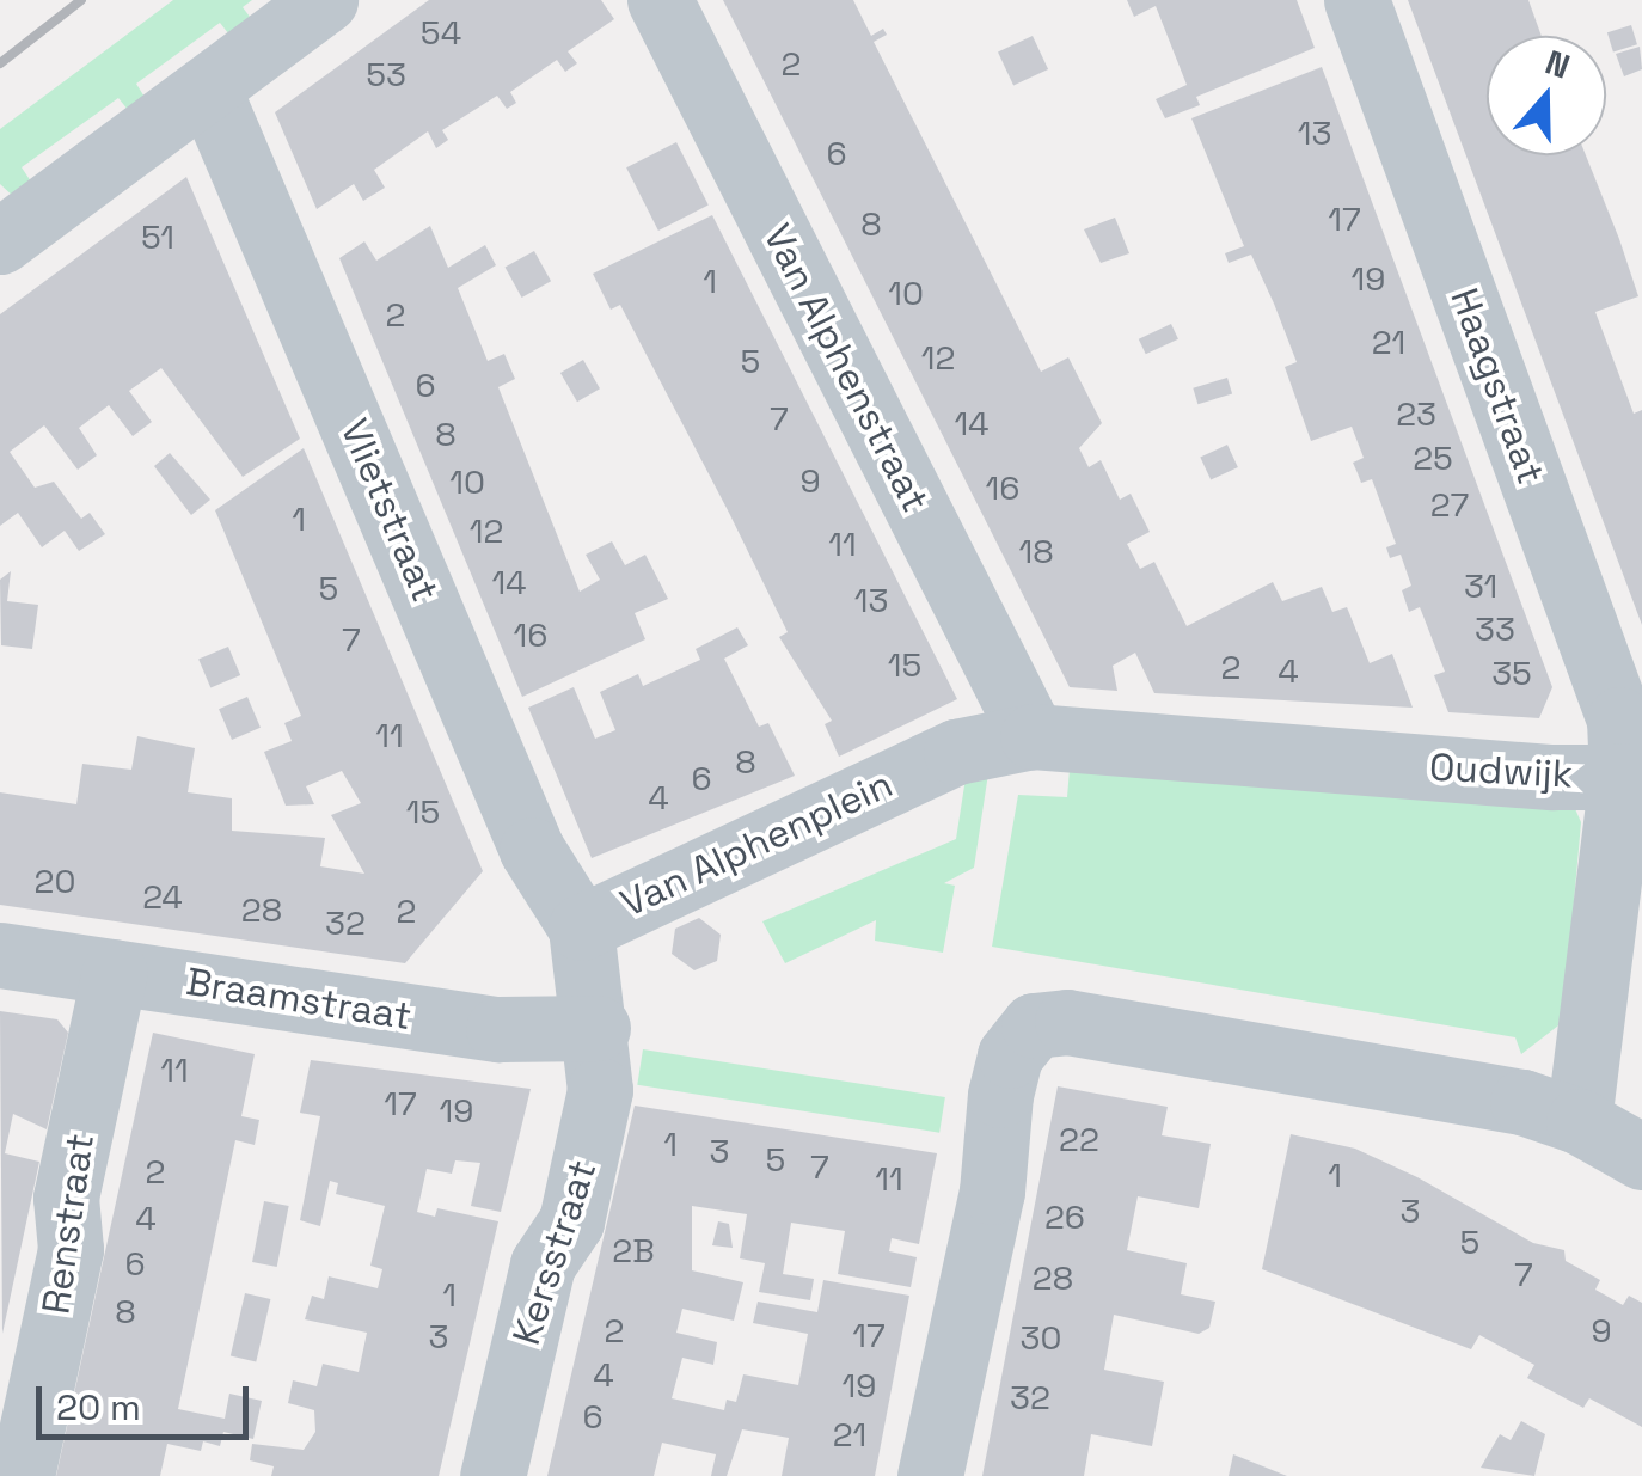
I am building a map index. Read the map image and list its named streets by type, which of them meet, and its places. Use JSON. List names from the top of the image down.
{
  "streets": {
    "street": [
      "Van Alphenstraat",
      "Haagstraat",
      "Vlietstraat",
      "Oudwijk",
      "Van Alphenplein",
      "Braamstraat",
      "Renstraat",
      "Kersstraat"
    ]
  },
  "crossings": [
    ["Van Alphenstraat", "Oudwijk"],
    ["Van Alphenstraat", "Van Alphenplein"],
    ["Haagstraat", "Oudwijk"],
    ["Vlietstraat", "Van Alphenplein"],
    ["Oudwijk", "Van Alphenplein"],
    ["Van Alphenplein", "Braamstraat"],
    ["Van Alphenplein", "Kersstraat"],
    ["Braamstraat", "Renstraat"],
    ["Braamstraat", "Kersstraat"]
  ],
  "house_numbers": [
    "54",
    "2",
    "53",
    "13",
    "6",
    "17",
    "8",
    "51",
    "19",
    "1",
    "10",
    "2",
    "21",
    "12",
    "5",
    "6",
    "23",
    "7",
    "14",
    "8",
    "25",
    "9",
    "10",
    "16",
    "27",
    "1",
    "12",
    "11",
    "18",
    "14",
    "31",
    "5",
    "13",
    "33",
    "16",
    "7",
    "15",
    "2",
    "4",
    "35",
    "11",
    "8",
    "6",
    "4",
    "15",
    "20",
    "24",
    "28",
    "2",
    "32",
    "11",
    "17",
    "19",
    "22",
    "1",
    "3",
    "5",
    "7",
    "2",
    "1",
    "11",
    "3",
    "26",
    "4",
    "5",
    "2B",
    "6",
    "7",
    "28",
    "1",
    "8",
    "2",
    "9",
    "17",
    "3",
    "30",
    "4",
    "19",
    "32",
    "6",
    "21"
  ],
  "scale_bar": "20 m",
  "north": "top"
}
